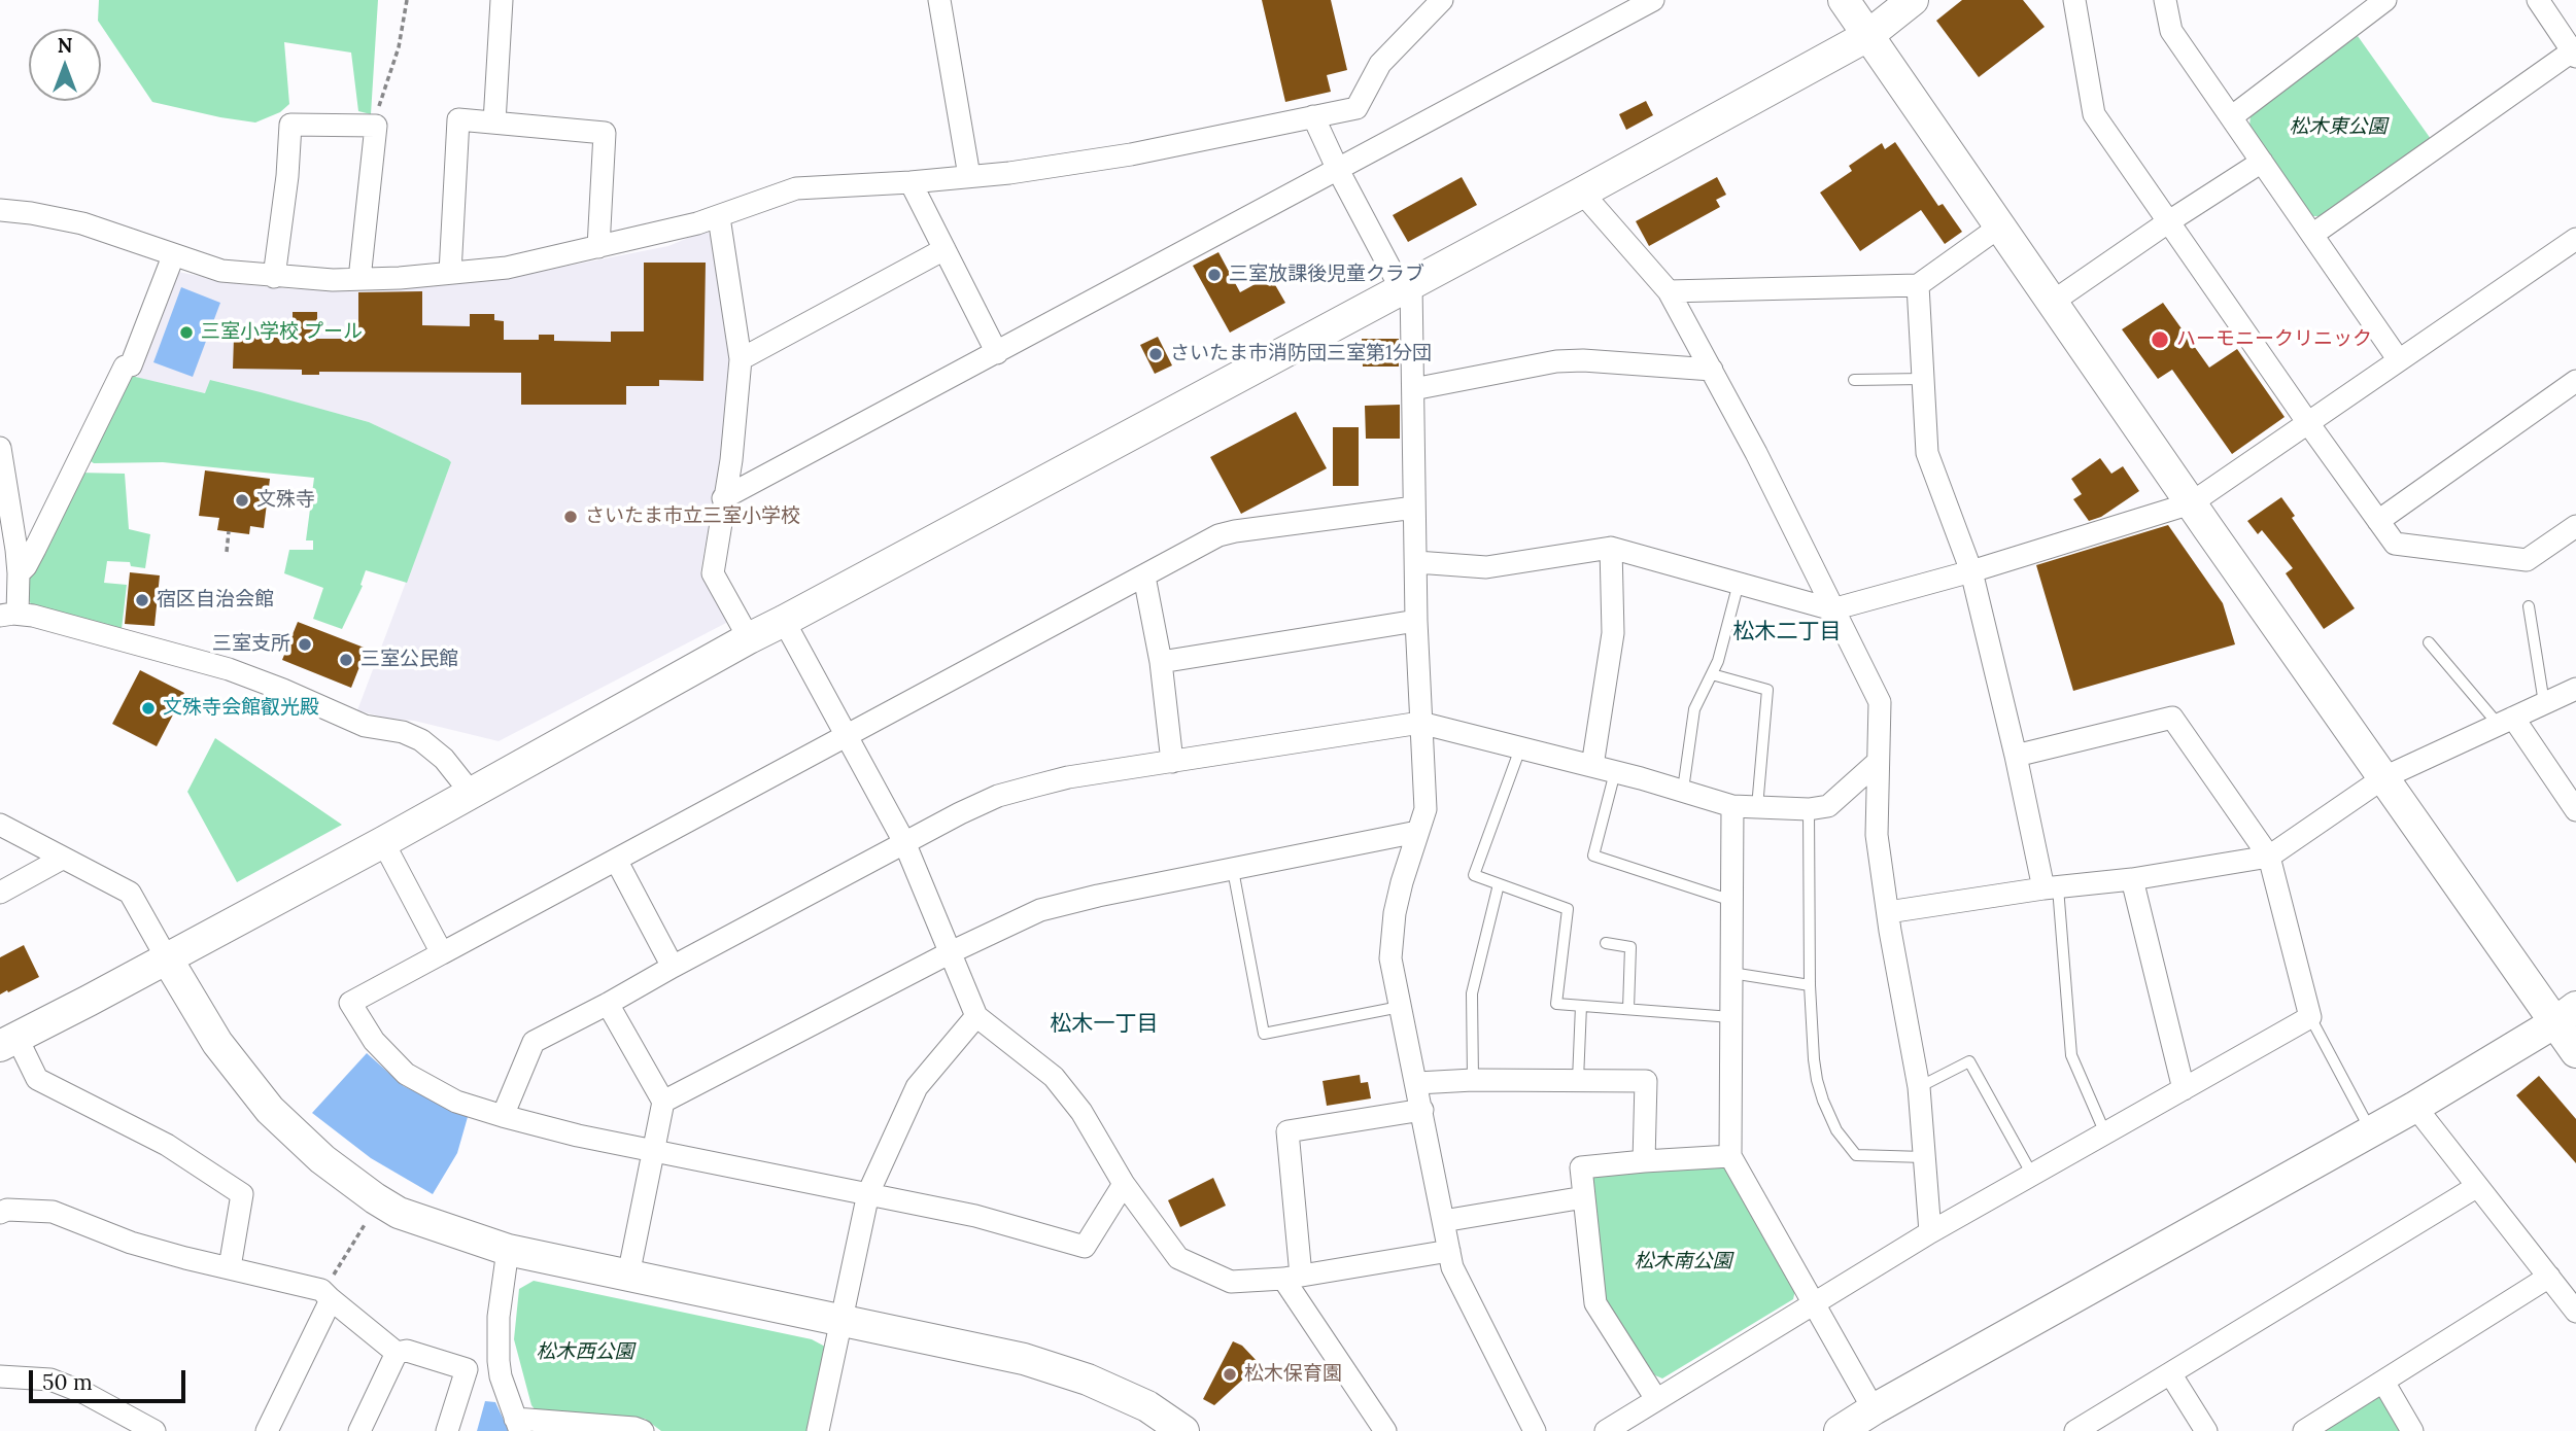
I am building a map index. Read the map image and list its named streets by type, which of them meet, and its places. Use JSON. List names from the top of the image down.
{
  "districts": ["松木二丁目", "松木一丁目"],
  "parks": ["松木東公園", "松木南公園", "松木西公園"],
  "places": [
    "三室放課後児童クラブ",
    "三室小学校 プール",
    "ハーモニークリニック",
    "さいたま市消防団三室第1分団",
    "文殊寺",
    "さいたま市立三室小学校",
    "宿区自治会館",
    "三室支所",
    "三室公民館",
    "文殊寺会館叡光殿",
    "松木保育園"
  ],
  "scale_bar": "50 m",
  "north": "top"
}
